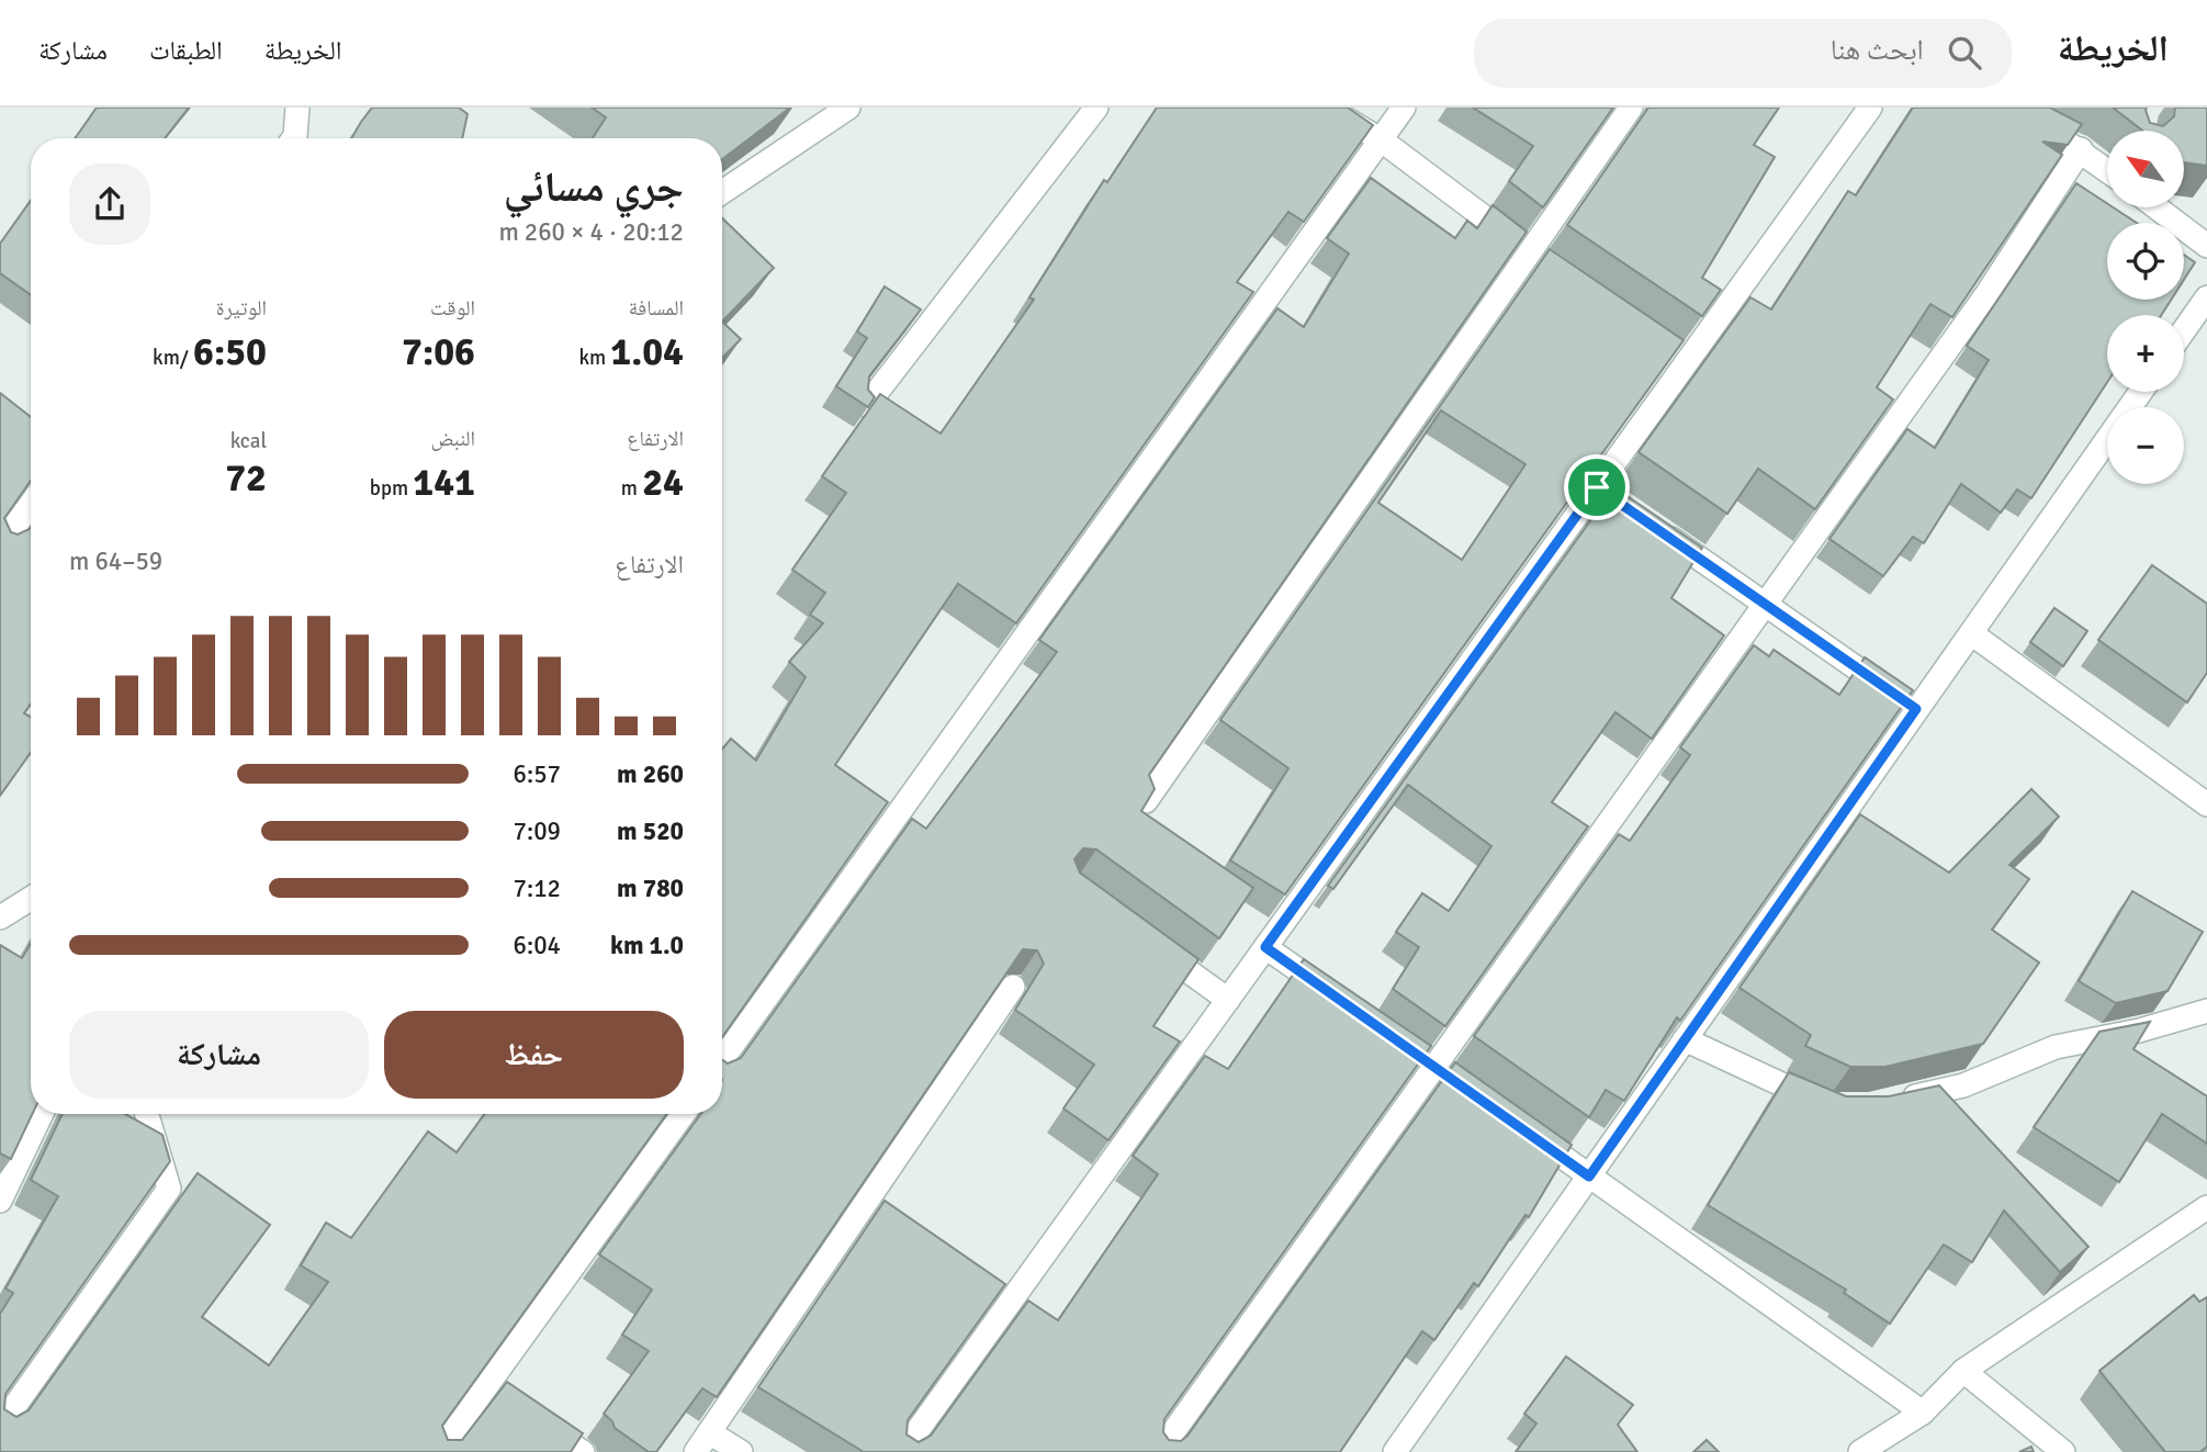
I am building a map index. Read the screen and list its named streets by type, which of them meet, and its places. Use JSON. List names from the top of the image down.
{
  "north": "top left",
  "page": {
    "header": "الخريطة",
    "search": "ابحث هنا",
    "nav": ["الخريطة", "الطبقات", "مشاركة"],
    "map_buttons": ["+", "−"],
    "heading": ["جري مسائي", "20:12 · 4 × 260 m"],
    "stats": [
      ["المسافة", "1.04 km"],
      ["الوقت", "7:06"],
      ["الوتيرة", "6:50 /km"],
      ["الارتفاع", "24 m"],
      ["النبض", "141 bpm"],
      ["kcal", "72"]
    ],
    "chart": ["الارتفاع", "59–64 m"],
    "list": [
      {
        "name": "260 m",
        "note": "6:57"
      },
      {
        "name": "520 m",
        "note": "7:09"
      },
      {
        "name": "780 m",
        "note": "7:12"
      },
      {
        "name": "1.0 km",
        "note": "6:04"
      }
    ],
    "buttons": ["حفظ", "مشاركة"]
  }
}
